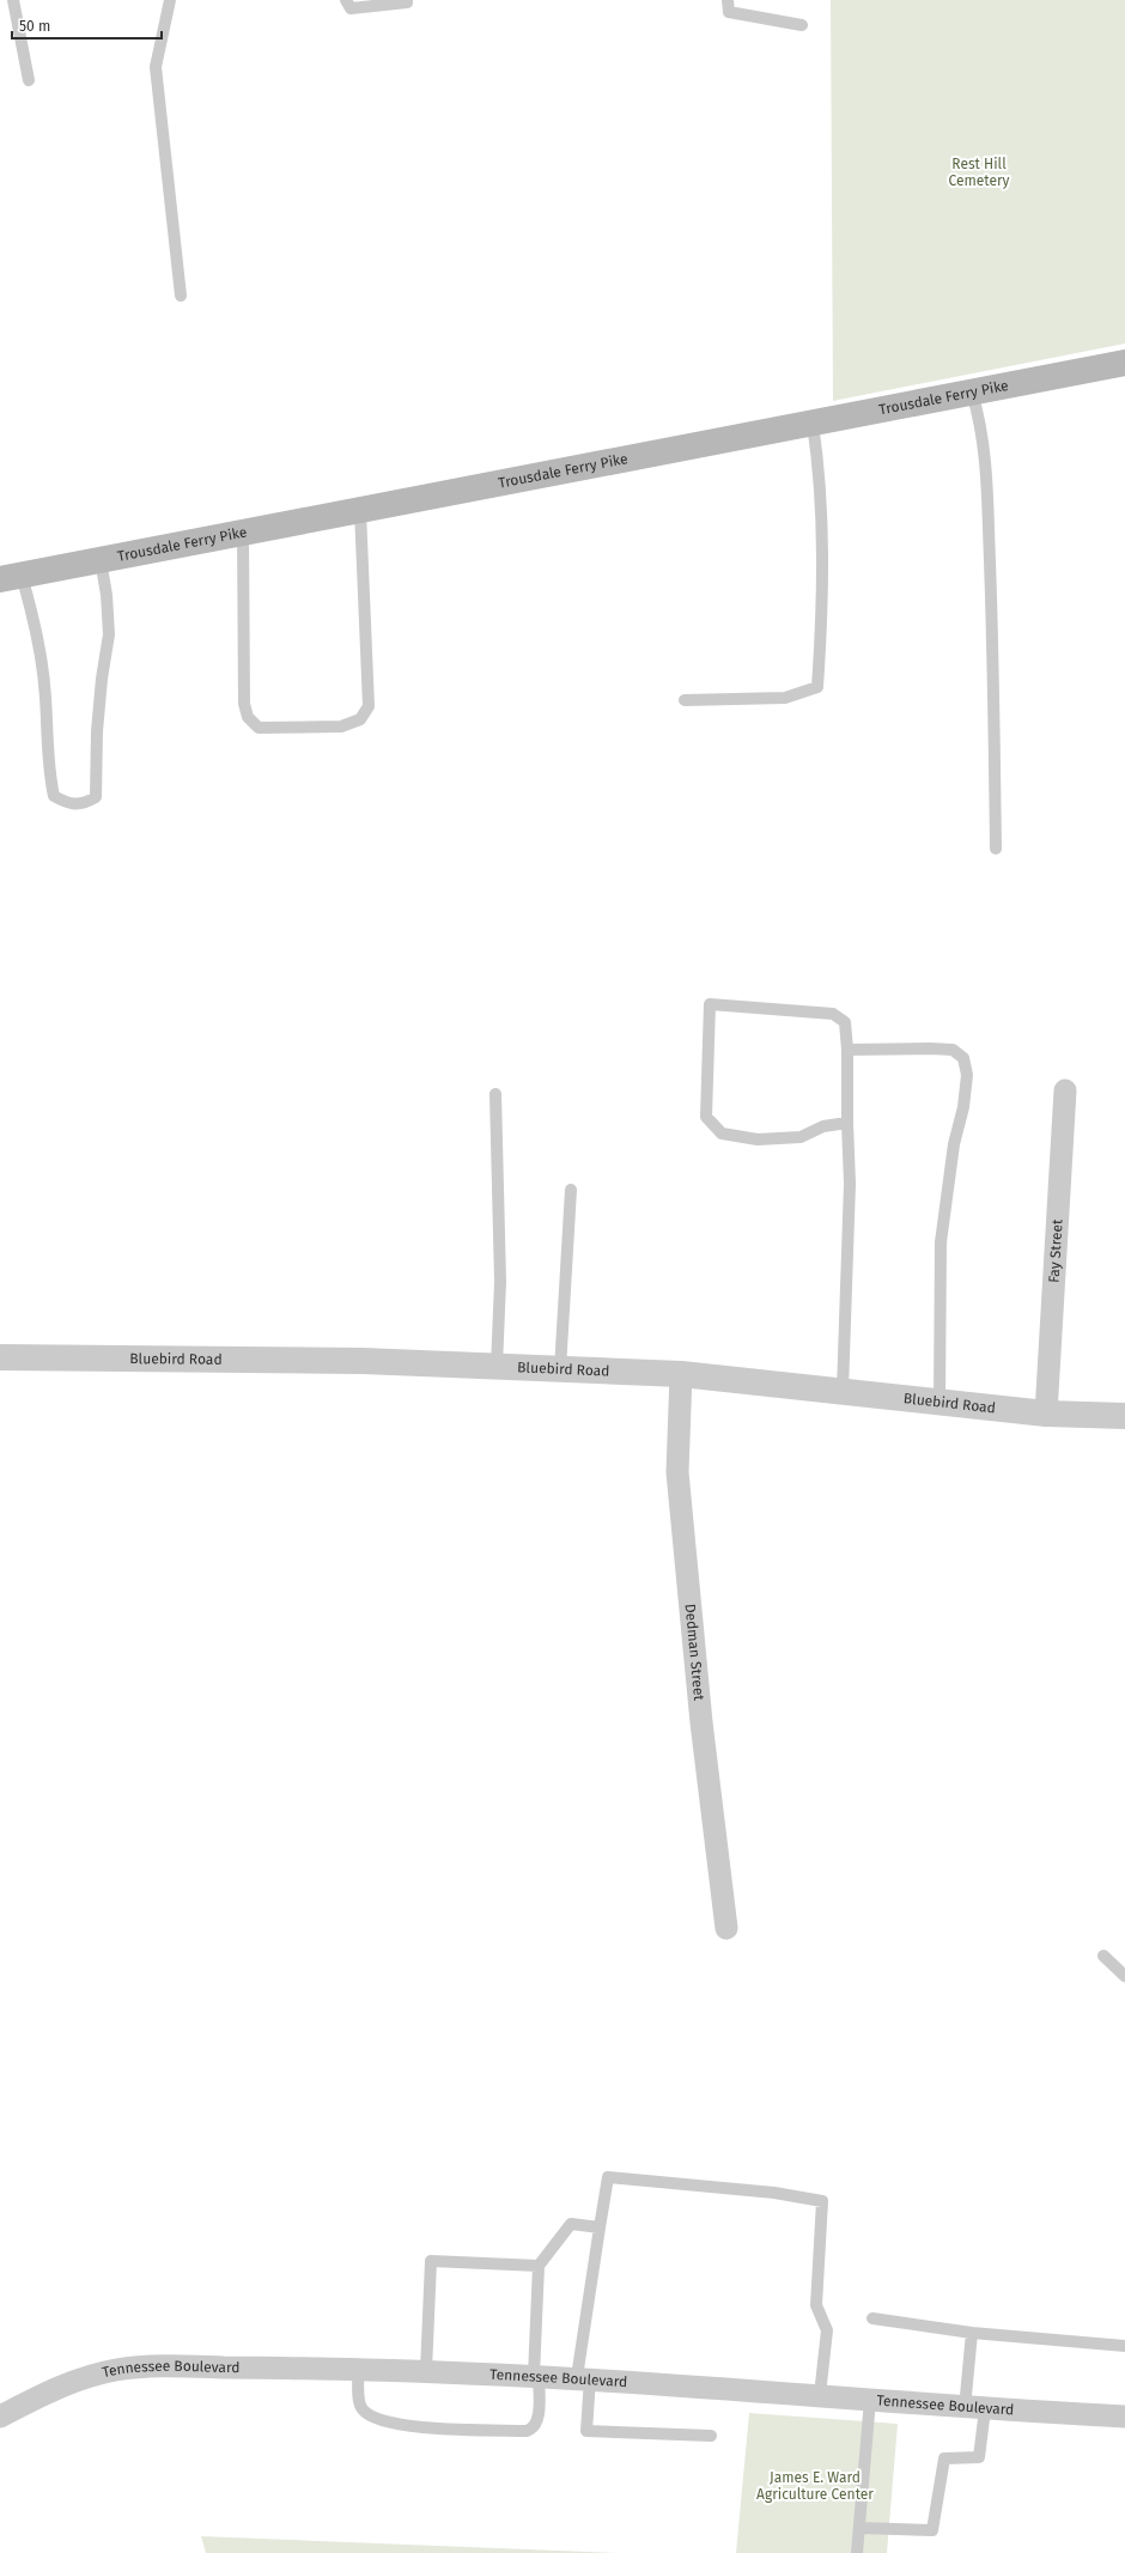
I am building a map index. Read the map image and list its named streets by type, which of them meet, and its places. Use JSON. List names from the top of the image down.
{
  "streets": {
    "main road": ["Trousdale Ferry Pike"],
    "street": [
      "Fay Street",
      "Bluebird Road",
      "Dedman Street",
      "Tennessee Boulevard"
    ]
  },
  "crossings": [
    ["Fay Street", "Bluebird Road"],
    ["Bluebird Road", "Dedman Street"]
  ],
  "parks": ["Rest Hill Cemetery", "James E. Ward Agriculture Center"],
  "scale_bar": "50 m"
}
